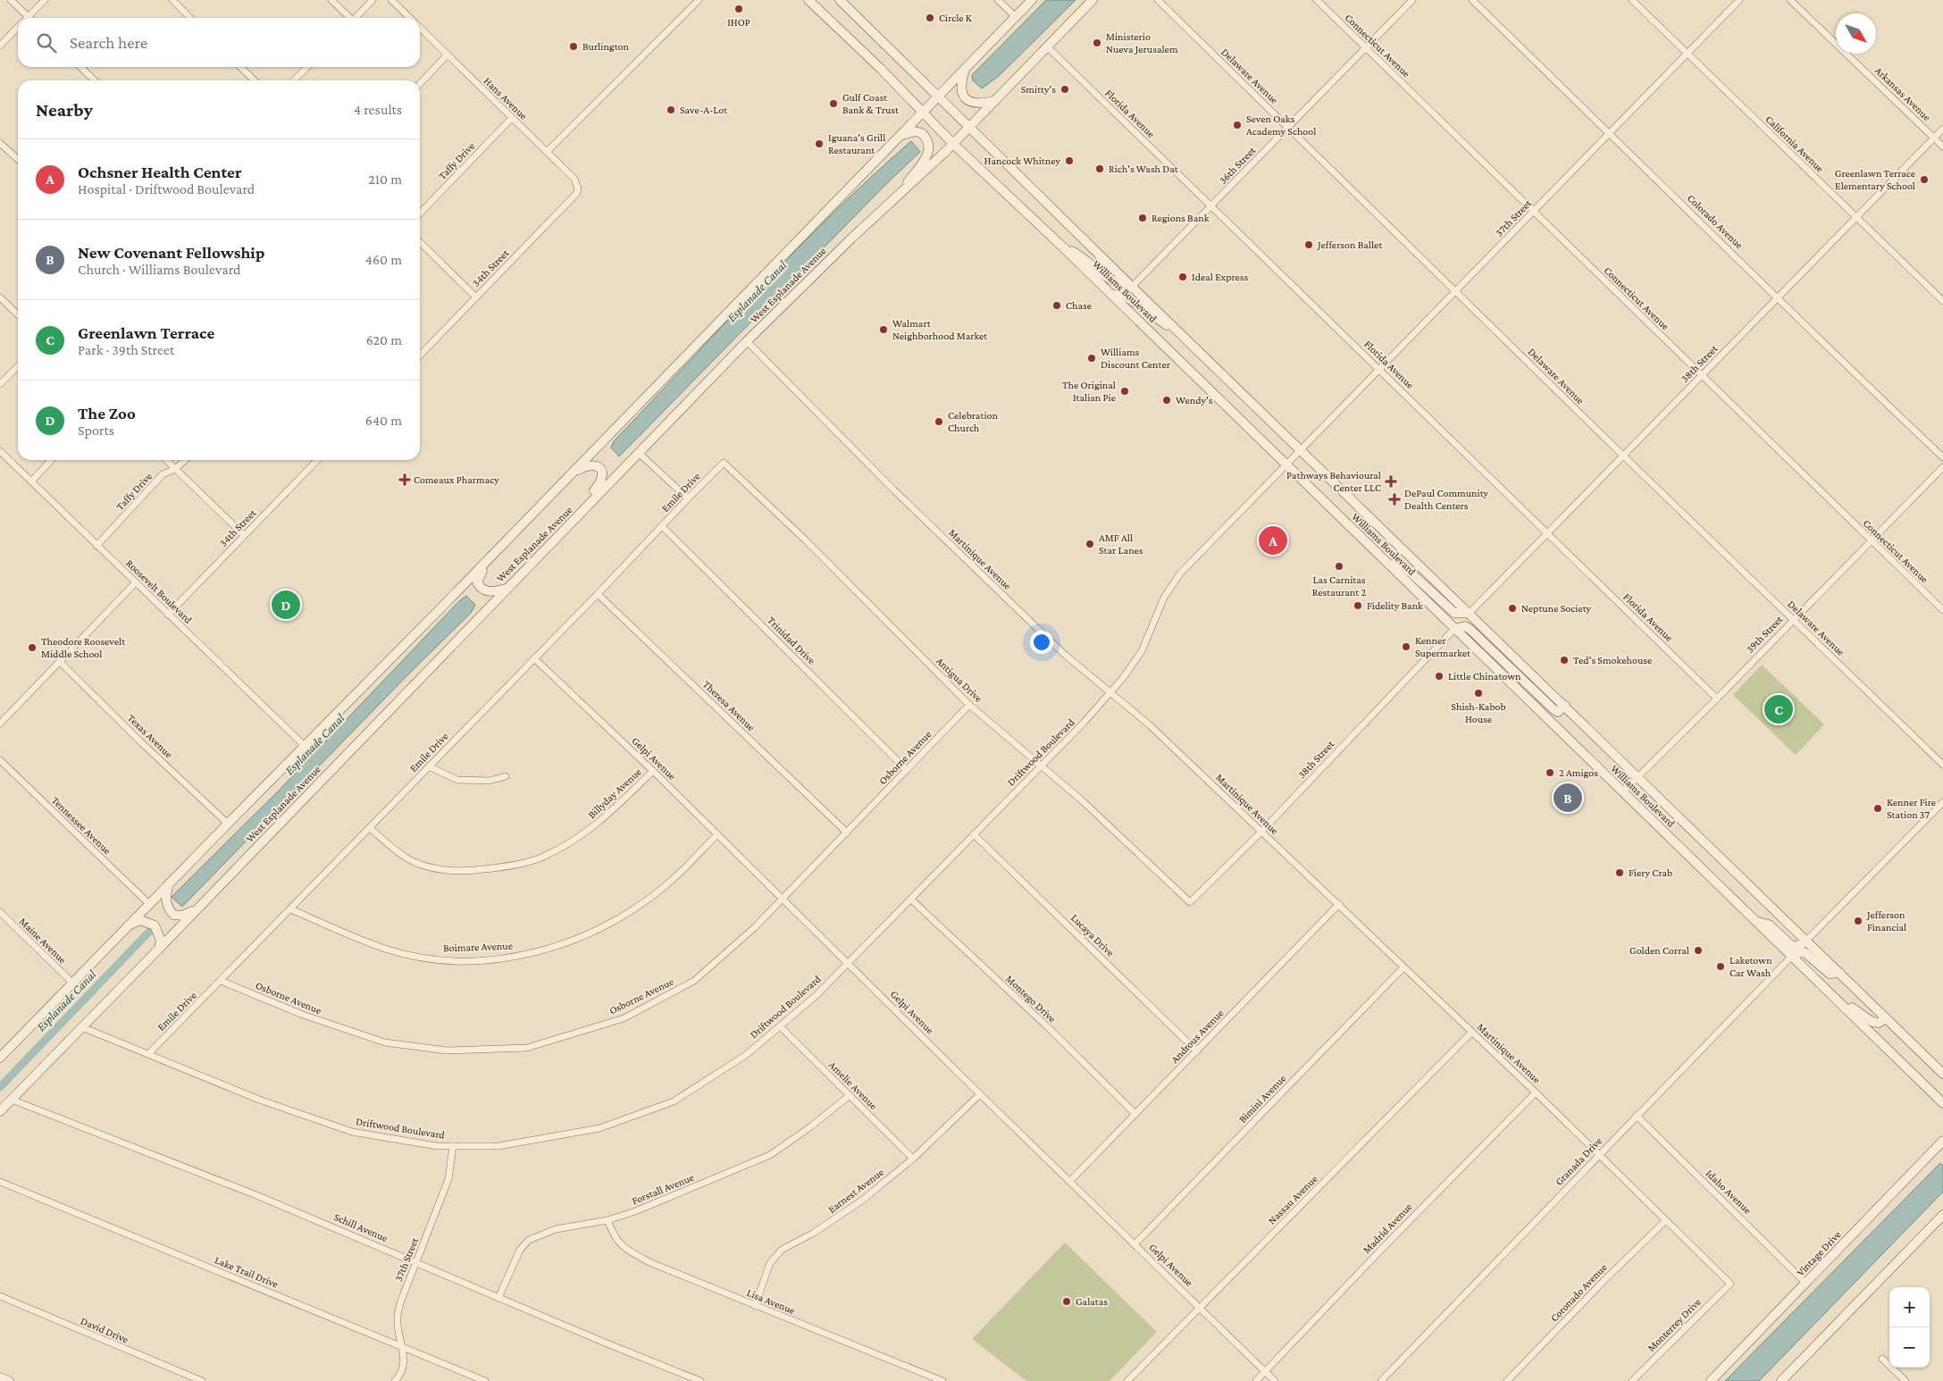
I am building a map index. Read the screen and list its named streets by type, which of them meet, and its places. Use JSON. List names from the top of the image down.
{
  "streets": {
    "main road": ["West Esplanade Avenue", "Williams Boulevard", "Vintage Drive"],
    "street": [
      "Connecticut Avenue",
      "Delaware Avenue",
      "Arkansas Avenue",
      "Hans Avenue",
      "Florida Avenue",
      "California Avenue",
      "Taffy Drive",
      "36th Street",
      "37th Street",
      "Colorado Avenue",
      "34th Street",
      "38th Street",
      "Emile Drive",
      "Martinique Avenue",
      "Roosevelt Boulevard",
      "39th Street",
      "Trinidad Drive",
      "Antigua Drive",
      "Theresa Avenue",
      "Texas Avenue",
      "Driftwood Boulevard",
      "Osborne Avenue",
      "Gelpi Avenue",
      "Billyday Avenue",
      "Tennessee Avenue",
      "Lucaya Drive",
      "Maine Avenue",
      "Boimare Avenue",
      "Montego Drive",
      "Androus Avenue",
      "Amelie Avenue",
      "Bimini Avenue",
      "Granada Drive",
      "Forstall Avenue",
      "Earnest Avenue",
      "Idaho Avenue",
      "Nassau Avenue",
      "Schill Avenue",
      "Madrid Avenue",
      "Lake Trail Drive",
      "Coronado Avenue",
      "Lisa Avenue",
      "Monterrey Drive",
      "David Drive"
    ]
  },
  "crossings": [
    ["Connecticut Avenue", "36th Street"],
    ["Connecticut Avenue", "37th Street"],
    ["Connecticut Avenue", "38th Street"],
    ["Connecticut Avenue", "39th Street"],
    ["Delaware Avenue", "36th Street"],
    ["Delaware Avenue", "37th Street"],
    ["Delaware Avenue", "38th Street"],
    ["Delaware Avenue", "39th Street"],
    ["Arkansas Avenue", "38th Street"],
    ["Hans Avenue", "Taffy Drive"],
    ["Hans Avenue", "34th Street"],
    ["Florida Avenue", "36th Street"],
    ["Florida Avenue", "37th Street"],
    ["Florida Avenue", "West Esplanade Avenue"],
    ["Florida Avenue", "38th Street"],
    ["Florida Avenue", "39th Street"],
    ["California Avenue", "37th Street"],
    ["California Avenue", "38th Street"],
    ["Taffy Drive", "Roosevelt Boulevard"],
    ["36th Street", "Williams Boulevard"],
    ["37th Street", "Colorado Avenue"],
    ["37th Street", "Williams Boulevard"],
    ["37th Street", "Driftwood Boulevard"],
    ["37th Street", "Schill Avenue"],
    ["37th Street", "Lake Trail Drive"],
    ["Colorado Avenue", "38th Street"],
    ["34th Street", "Roosevelt Boulevard"],
    ["West Esplanade Avenue", "Williams Boulevard"],
    ["West Esplanade Avenue", "Martinique Avenue"],
    ["West Esplanade Avenue", "Roosevelt Boulevard"],
    ["West Esplanade Avenue", "Texas Avenue"],
    ["West Esplanade Avenue", "Driftwood Boulevard"],
    ["West Esplanade Avenue", "Tennessee Avenue"],
    ["West Esplanade Avenue", "Maine Avenue"],
    ["West Esplanade Avenue", "Schill Avenue"],
    ["Williams Boulevard", "38th Street"],
    ["Williams Boulevard", "39th Street"],
    ["Williams Boulevard", "Driftwood Boulevard"],
    ["Williams Boulevard", "Granada Drive"],
    ["38th Street", "Martinique Avenue"],
    ["38th Street", "Antigua Drive"],
    ["Emile Drive", "Trinidad Drive"],
    ["Emile Drive", "Antigua Drive"],
    ["Emile Drive", "Theresa Avenue"],
    ["Emile Drive", "Driftwood Boulevard"],
    ["Emile Drive", "Osborne Avenue"],
    ["Emile Drive", "Gelpi Avenue"],
    ["Emile Drive", "Billyday Avenue"],
    ["Emile Drive", "Boimare Avenue"],
    ["Martinique Avenue", "Driftwood Boulevard"],
    ["Martinique Avenue", "Androus Avenue"],
    ["Martinique Avenue", "Bimini Avenue"],
    ["Martinique Avenue", "Granada Drive"],
    ["Martinique Avenue", "Nassau Avenue"],
    ["Martinique Avenue", "Madrid Avenue"],
    ["Martinique Avenue", "Coronado Avenue"],
    ["Martinique Avenue", "Monterrey Drive"],
    ["Trinidad Drive", "Osborne Avenue"],
    ["Antigua Drive", "Driftwood Boulevard"],
    ["Antigua Drive", "Osborne Avenue"],
    ["Theresa Avenue", "Osborne Avenue"],
    ["Driftwood Boulevard", "Gelpi Avenue"],
    ["Driftwood Boulevard", "Lucaya Drive"],
    ["Driftwood Boulevard", "Montego Drive"],
    ["Driftwood Boulevard", "Amelie Avenue"],
    ["Osborne Avenue", "Gelpi Avenue"],
    ["Gelpi Avenue", "Billyday Avenue"],
    ["Gelpi Avenue", "Boimare Avenue"],
    ["Gelpi Avenue", "Androus Avenue"],
    ["Gelpi Avenue", "Bimini Avenue"],
    ["Gelpi Avenue", "Earnest Avenue"],
    ["Gelpi Avenue", "Nassau Avenue"],
    ["Gelpi Avenue", "Madrid Avenue"],
    ["Lucaya Drive", "Androus Avenue"],
    ["Montego Drive", "Androus Avenue"],
    ["Amelie Avenue", "Forstall Avenue"],
    ["Amelie Avenue", "Earnest Avenue"],
    ["Granada Drive", "Idaho Avenue"],
    ["Forstall Avenue", "Schill Avenue"],
    ["Forstall Avenue", "Lisa Avenue"],
    ["Earnest Avenue", "Lisa Avenue"],
    ["Idaho Avenue", "Vintage Drive"]
  ],
  "water": ["Esplanade Canal"],
  "places": {
    "other": [
      "IHOP",
      "Circle K",
      "Ministerio Nueva Jerusalem",
      "Burlington",
      "Smitty's",
      "Gulf Coast Bank & Trust",
      "Save-A-Lot",
      "Seven Oaks Academy School",
      "Iguana's Grill Restaurant",
      "Hancock Whitney",
      "Rich's Wash Dat",
      "Greenlawn Terrace Elementary School",
      "Regions Bank",
      "Jefferson Ballet",
      "Ideal Express",
      "Chase",
      "Walmart Neighborhood Market",
      "Williams Discount Center",
      "The Original Italian Pie",
      "Wendy's",
      "Celebration Church",
      "AMF All Star Lanes",
      "Las Carnitas Restaurant 2",
      "Fidelity Bank",
      "Neptune Society",
      "Kenner Supermarket",
      "Theodore Roosevelt Middle School",
      "Ted's Smokehouse",
      "Little Chinatown",
      "Shish-Kabob House",
      "2 Amigos",
      "Kenner Fire Station 37",
      "Fiery Crab",
      "Jefferson Financial",
      "Golden Corral",
      "Laketown Car Wash",
      "Galatas"
    ],
    "health": ["Comeaux Pharmacy", "Pathways Behavioural Center LLC", "DePaul Community Dealth Centers"]
  },
  "north": "bottom right",
  "page": {
    "search": "Search here",
    "heading": ["Nearby", "4 results"],
    "list": [
      {
        "mark": "A",
        "name": "Ochsner Health Center",
        "note": "Hospital · Driftwood Boulevard",
        "value": "210 m"
      },
      {
        "mark": "B",
        "name": "New Covenant Fellowship",
        "note": "Church · Williams Boulevard",
        "value": "460 m"
      },
      {
        "mark": "C",
        "name": "Greenlawn Terrace",
        "note": "Park · 39th Street",
        "value": "620 m"
      },
      {
        "mark": "D",
        "name": "The Zoo",
        "note": "Sports",
        "value": "640 m"
      }
    ],
    "pins": [
      "A",
      "D",
      "C",
      "B"
    ],
    "map_buttons": ["+", "−"]
  }
}
